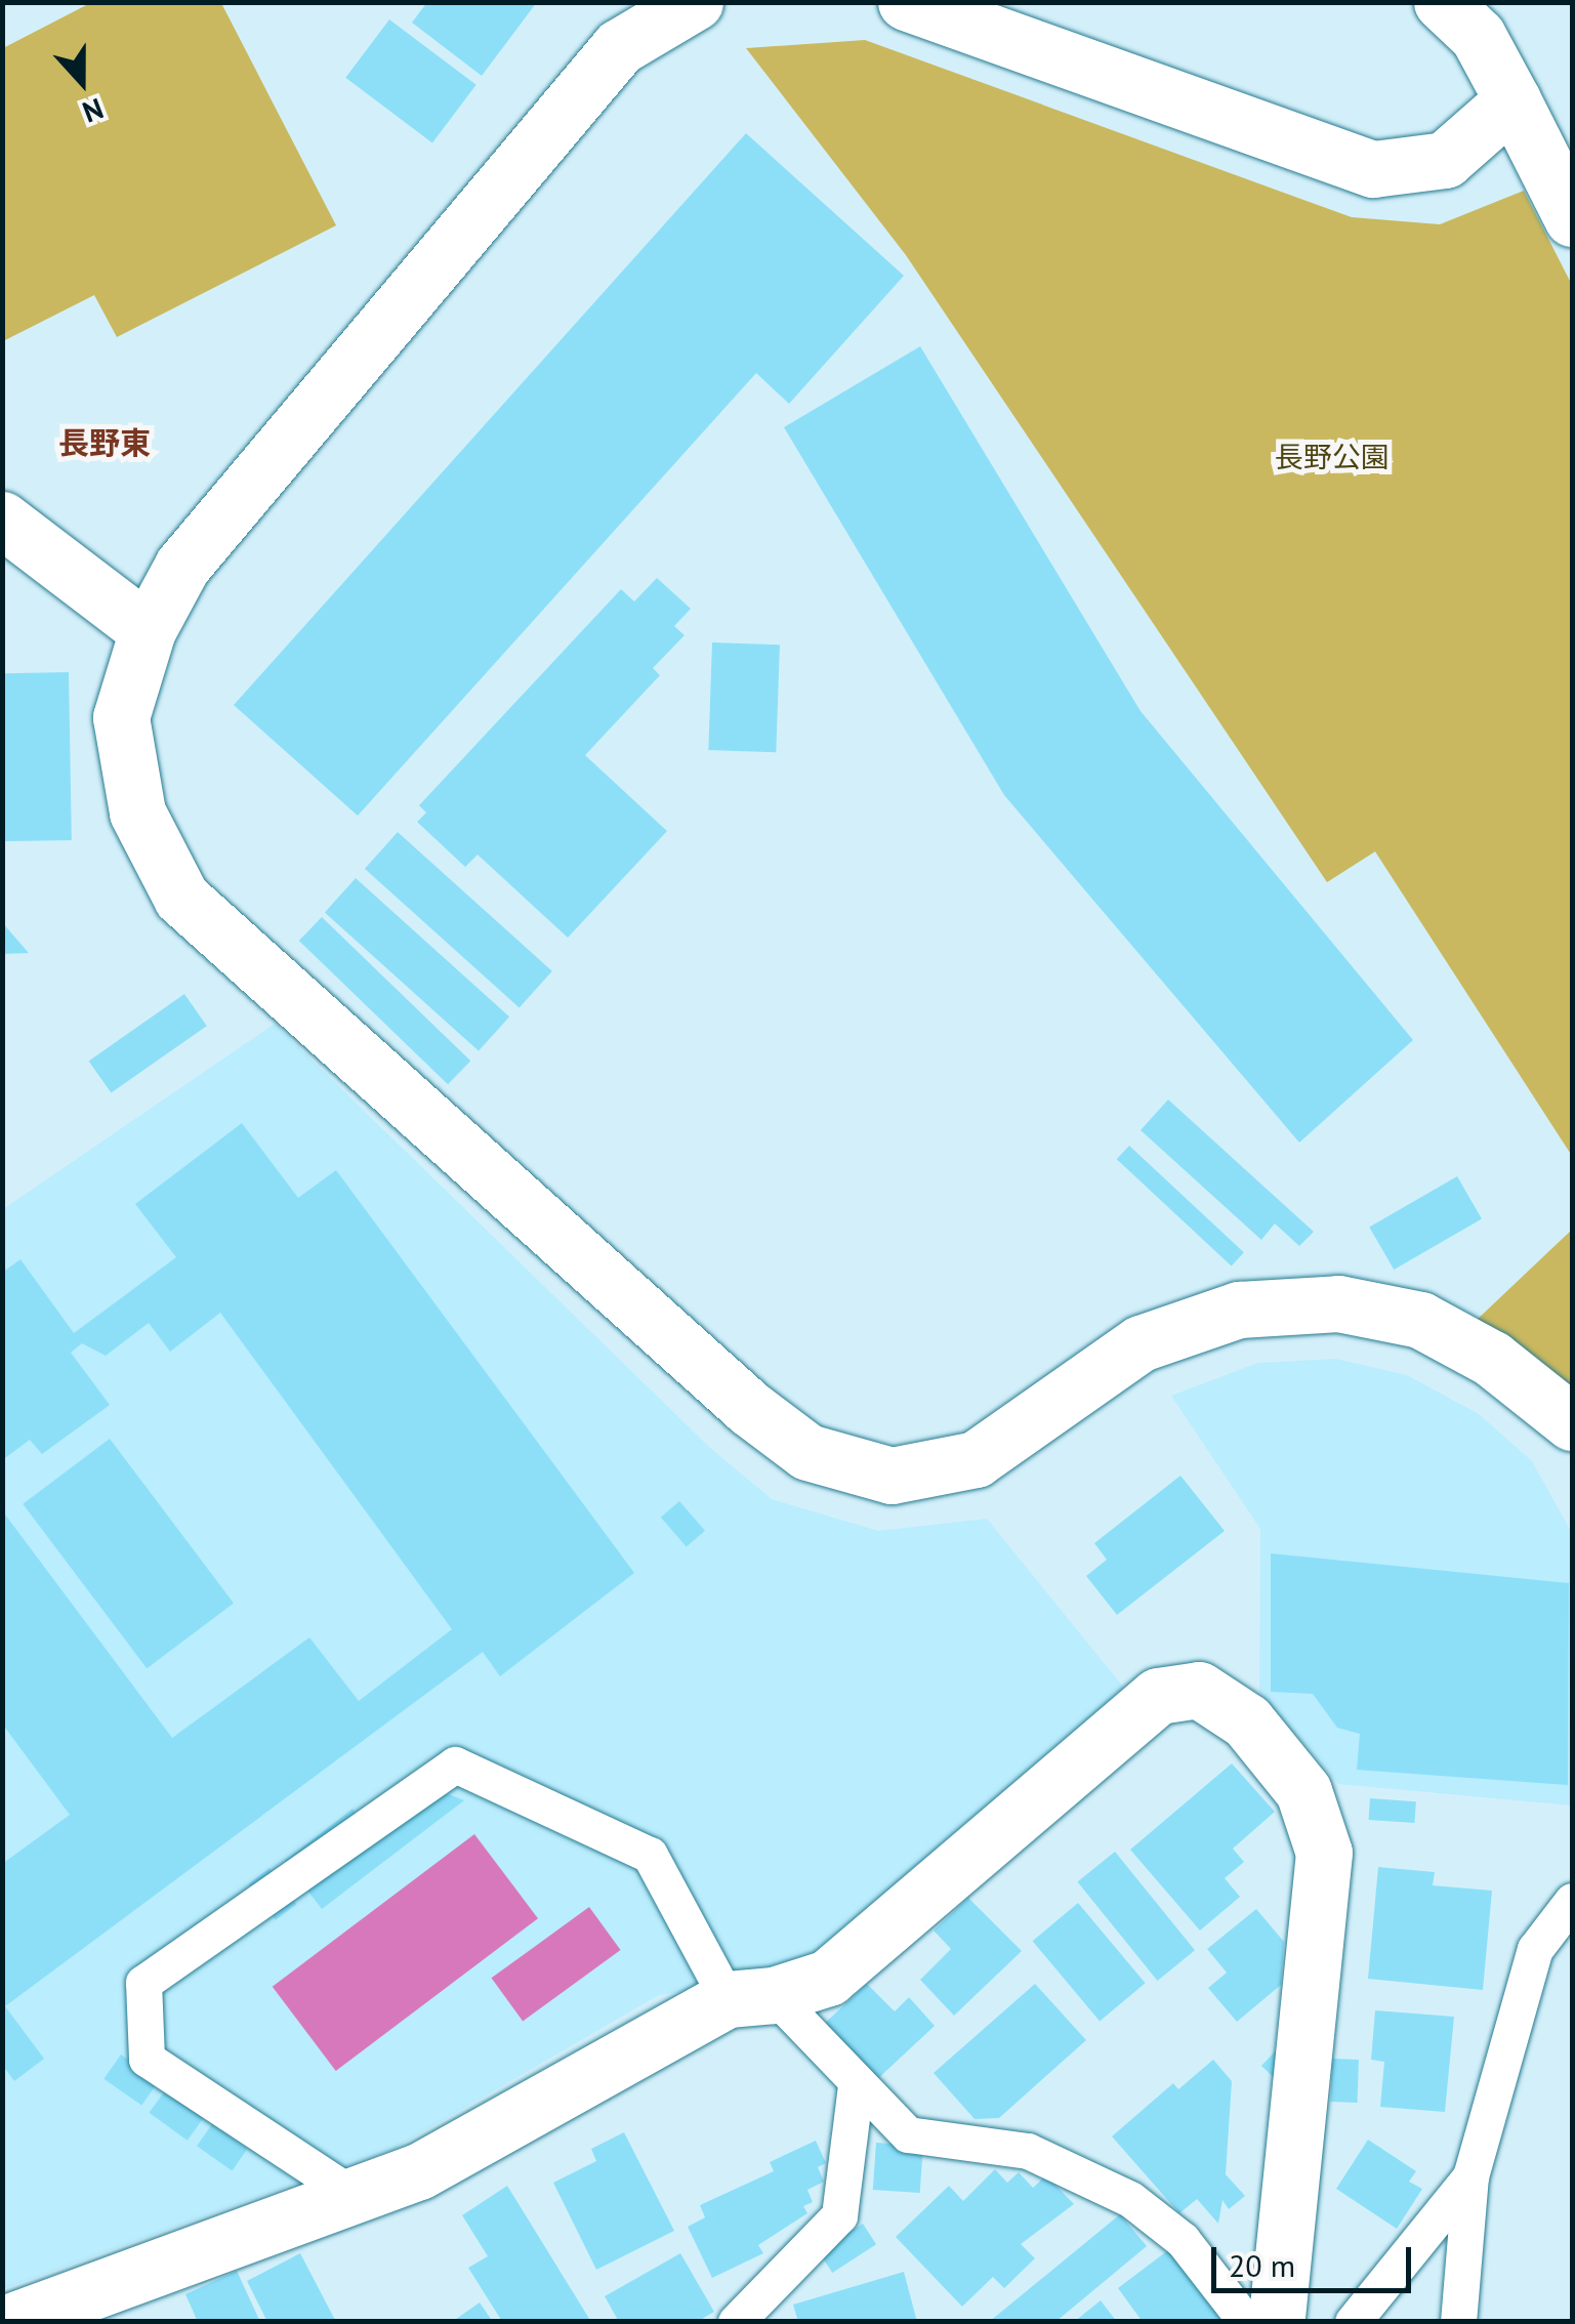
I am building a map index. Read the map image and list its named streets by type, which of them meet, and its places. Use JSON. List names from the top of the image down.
{
  "districts": ["長野東"],
  "parks": ["長野公園"],
  "scale_bar": "20 m",
  "north": "bottom"
}
